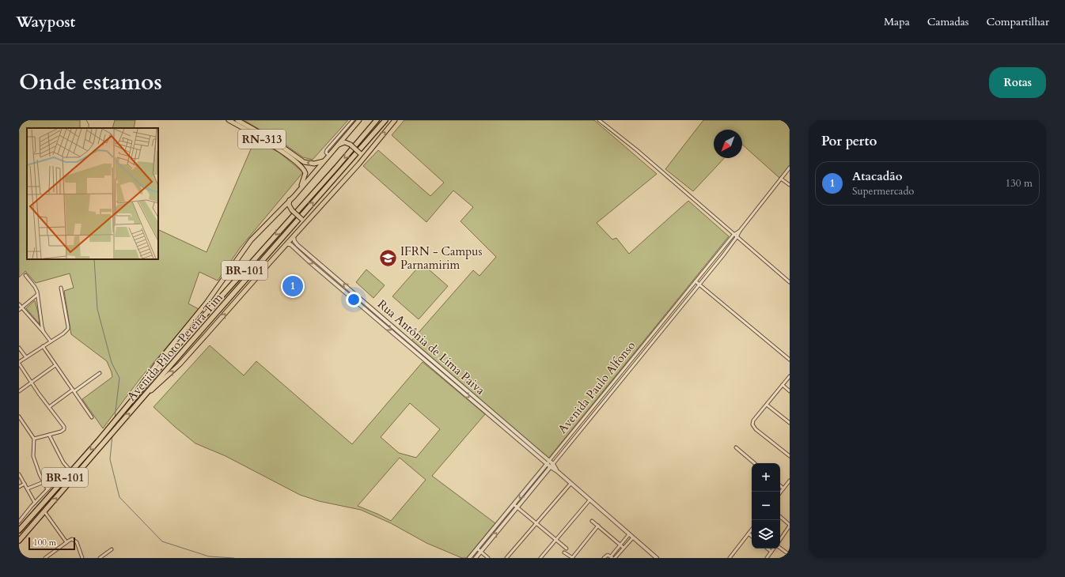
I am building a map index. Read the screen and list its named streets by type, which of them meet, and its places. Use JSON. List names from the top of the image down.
{
  "streets": {
    "highway": ["BR-101", "Avenida Piloto Pereira Tim"],
    "main road": ["RN-313"],
    "street": ["Rua Antônia de Lima Paiva", "Avenida Paulo Alfonso"]
  },
  "crossings": [
    ["Rua Antônia de Lima Paiva", "Avenida Paulo Alfonso"]
  ],
  "places": {
    "school or university": ["IFRN - Campus Parnamirim"]
  },
  "scale_bar": "100 m",
  "north": "bottom left",
  "page": {
    "header": "Waypost",
    "nav": ["Mapa", "Camadas", "Compartilhar"],
    "title": "Onde estamos",
    "buttons": "Rotas",
    "heading": "Por perto",
    "list": [
      {
        "mark": "1",
        "name": "Atacadão",
        "note": "Supermercado",
        "value": "130 m"
      }
    ],
    "pins": "1",
    "map_buttons": ["+", "−"],
    "scale": "100 m"
  }
}
